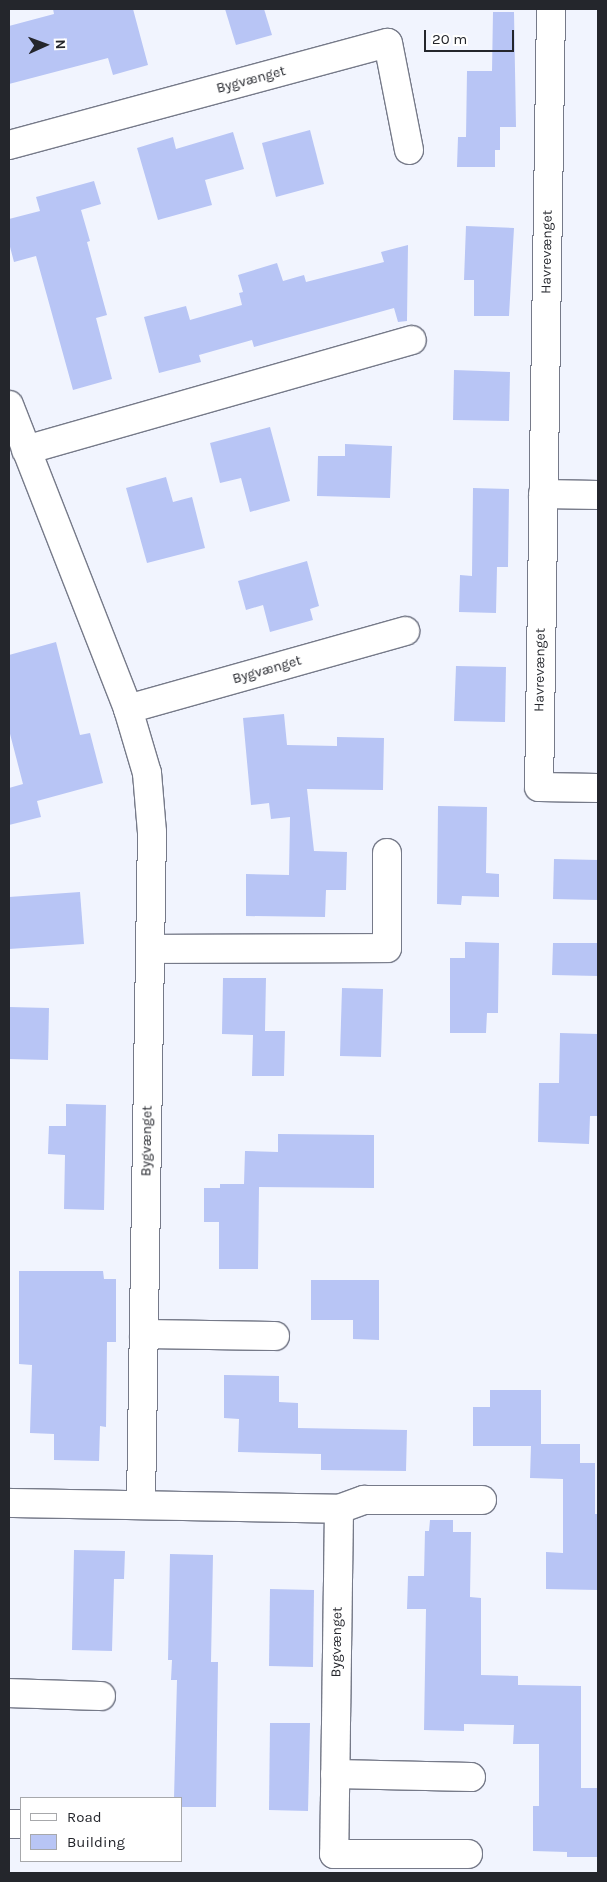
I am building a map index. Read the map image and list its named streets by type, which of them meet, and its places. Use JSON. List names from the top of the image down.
{
  "streets": {
    "street": ["Bygvænget", "Havrevænget"]
  },
  "legend": ["Road", "Building"],
  "scale_bar": "20 m",
  "north": "right"
}
